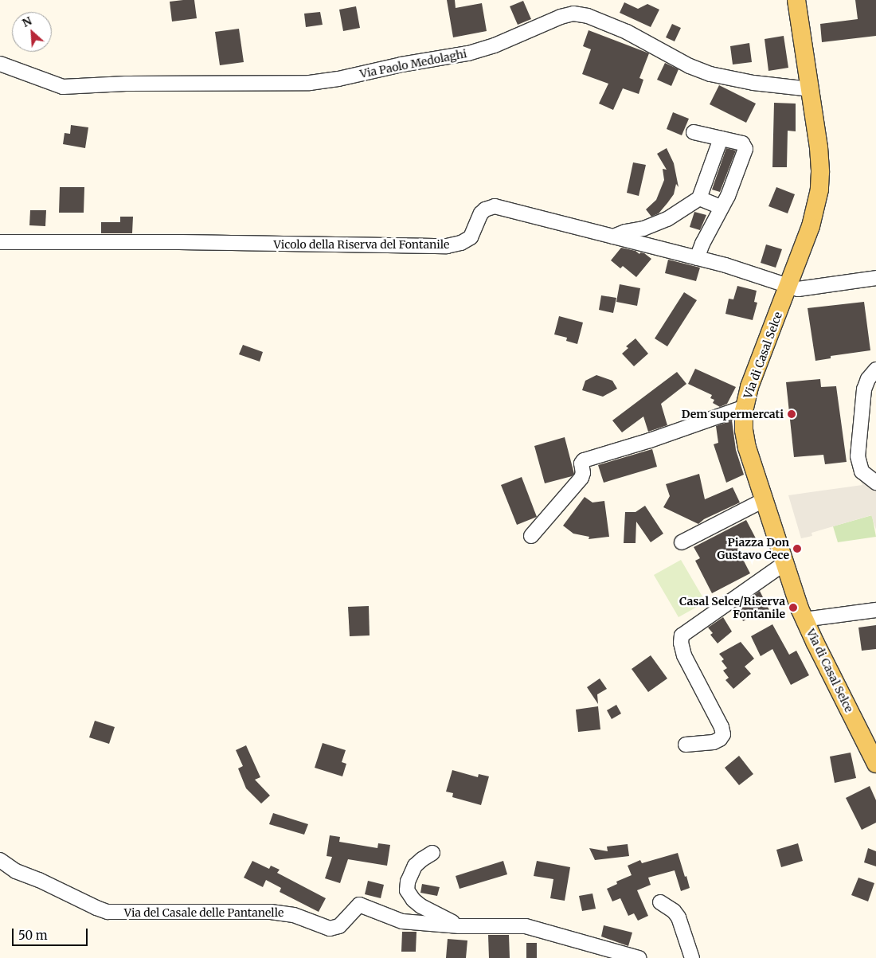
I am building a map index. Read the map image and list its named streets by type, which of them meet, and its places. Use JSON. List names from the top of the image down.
{
  "streets": {
    "main road": ["Via di Casal Selce"],
    "street": ["Via Paolo Medolaghi", "Vicolo della Riserva del Fontanile", "Via del Casale delle Pantanelle"]
  },
  "crossings": [
    ["Via Paolo Medolaghi", "Via di Casal Selce"],
    ["Vicolo della Riserva del Fontanile", "Via di Casal Selce"]
  ],
  "places": ["Dem supermercati", "Piazza Don Gustavo Cece", "Casal Selce/Riserva Fontanile"],
  "scale_bar": "50 m",
  "north": "top left"
}
